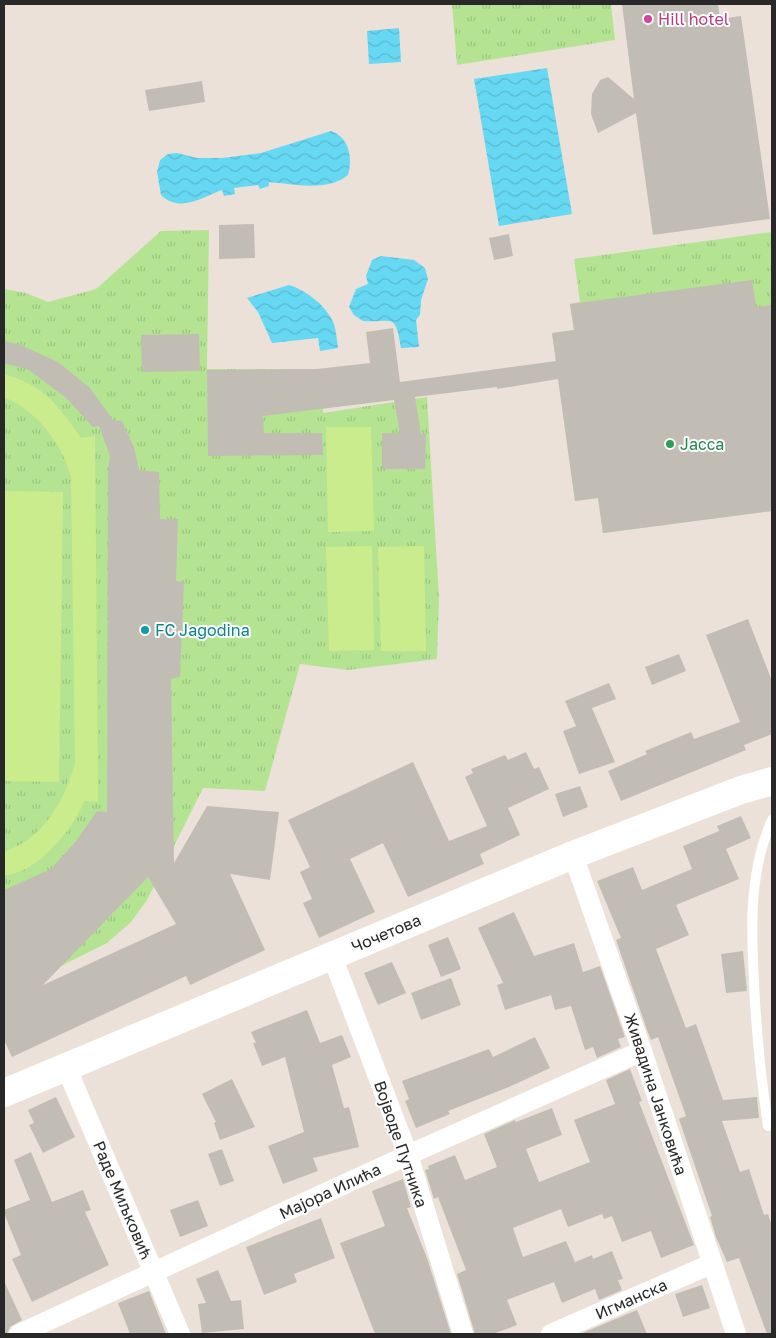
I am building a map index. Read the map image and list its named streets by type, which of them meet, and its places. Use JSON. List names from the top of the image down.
{
  "streets": {
    "street": [
      "Чочетова",
      "Живадина Јанковића",
      "Војводе Путника",
      "Мајора Илића",
      "Раде Миљковић",
      "Игманска"
    ]
  },
  "crossings": [
    ["Чочетова", "Живадина Јанковића"],
    ["Чочетова", "Војводе Путника"],
    ["Чочетова", "Раде Миљковић"],
    ["Живадина Јанковића", "Мајора Илића"],
    ["Живадина Јанковића", "Игманска"],
    ["Војводе Путника", "Мајора Илића"],
    ["Мајора Илића", "Раде Миљковић"]
  ],
  "places": ["Hill hotel", "Јасса", "FC Jagodina"]
}
